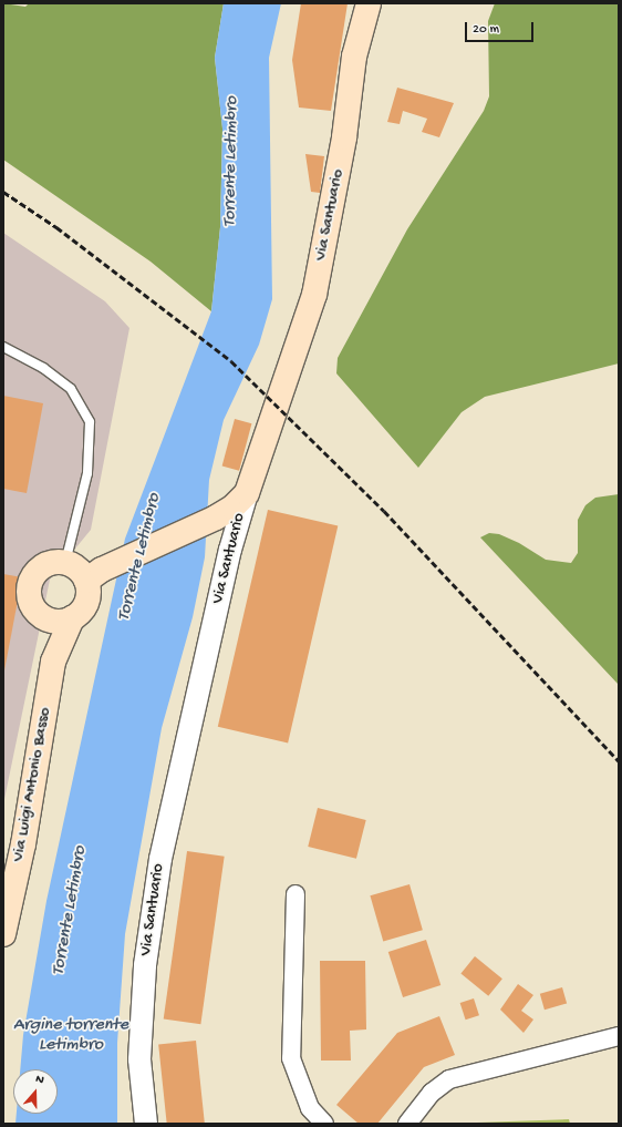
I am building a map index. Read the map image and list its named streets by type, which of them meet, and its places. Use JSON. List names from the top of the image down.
{
  "streets": {
    "main road": ["Via Santuario", "Via Luigi Antonio Basso"]
  },
  "water": ["Torrente Letimbro", "Argine torrente Letimbro"],
  "scale_bar": "20 m",
  "north": "top"
}
